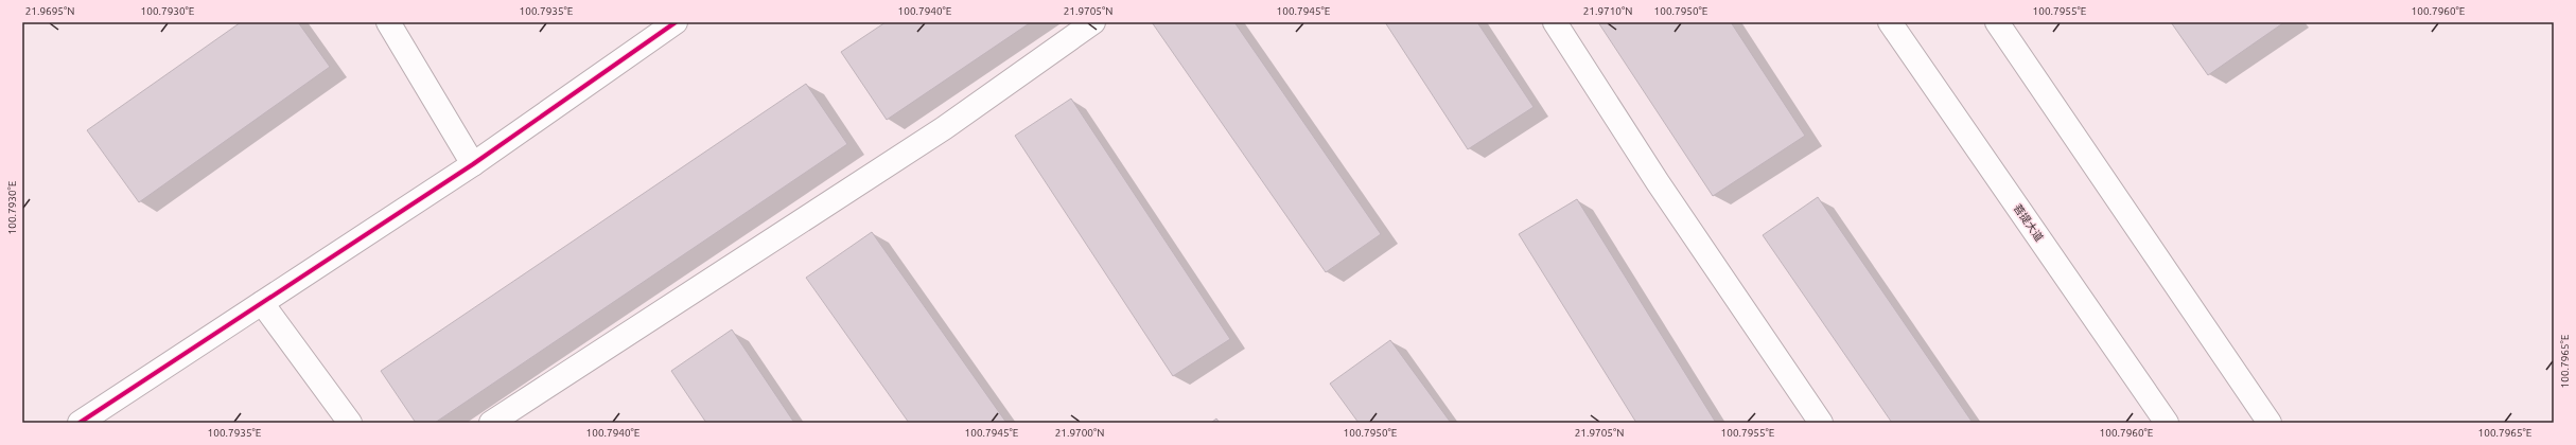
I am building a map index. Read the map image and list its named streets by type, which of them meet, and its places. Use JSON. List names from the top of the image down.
{
  "streets": {
    "main road": ["菩提大道"]
  },
  "coordinates": [
    "21.9695°N",
    "100.7930°E",
    "100.7935°E",
    "100.7940°E",
    "21.9705°N",
    "100.7945°E",
    "21.9710°N",
    "100.7950°E",
    "100.7955°E",
    "100.7960°E",
    "100.7965°E",
    "21.9700°N"
  ]
}
